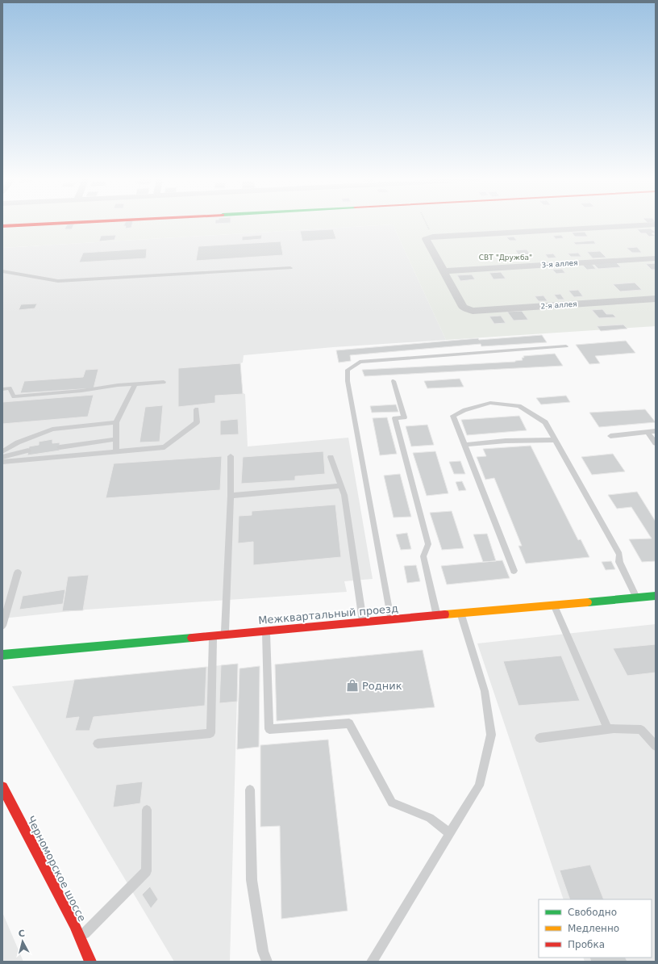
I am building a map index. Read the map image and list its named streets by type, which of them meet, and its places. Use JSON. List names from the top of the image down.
{
  "streets": {
    "street": [
      "3-я аллея",
      "2-я аллея",
      "Межквартальный проезд",
      "Черноморское шоссе"
    ]
  },
  "crossings": [
    ["3-я аллея", "2-я аллея"]
  ],
  "parks": ["СВТ \"Дружба\""],
  "places": {
    "shop": ["Родник"]
  },
  "legend": ["Свободно", "Медленно", "Пробка"],
  "north": "top"
}
